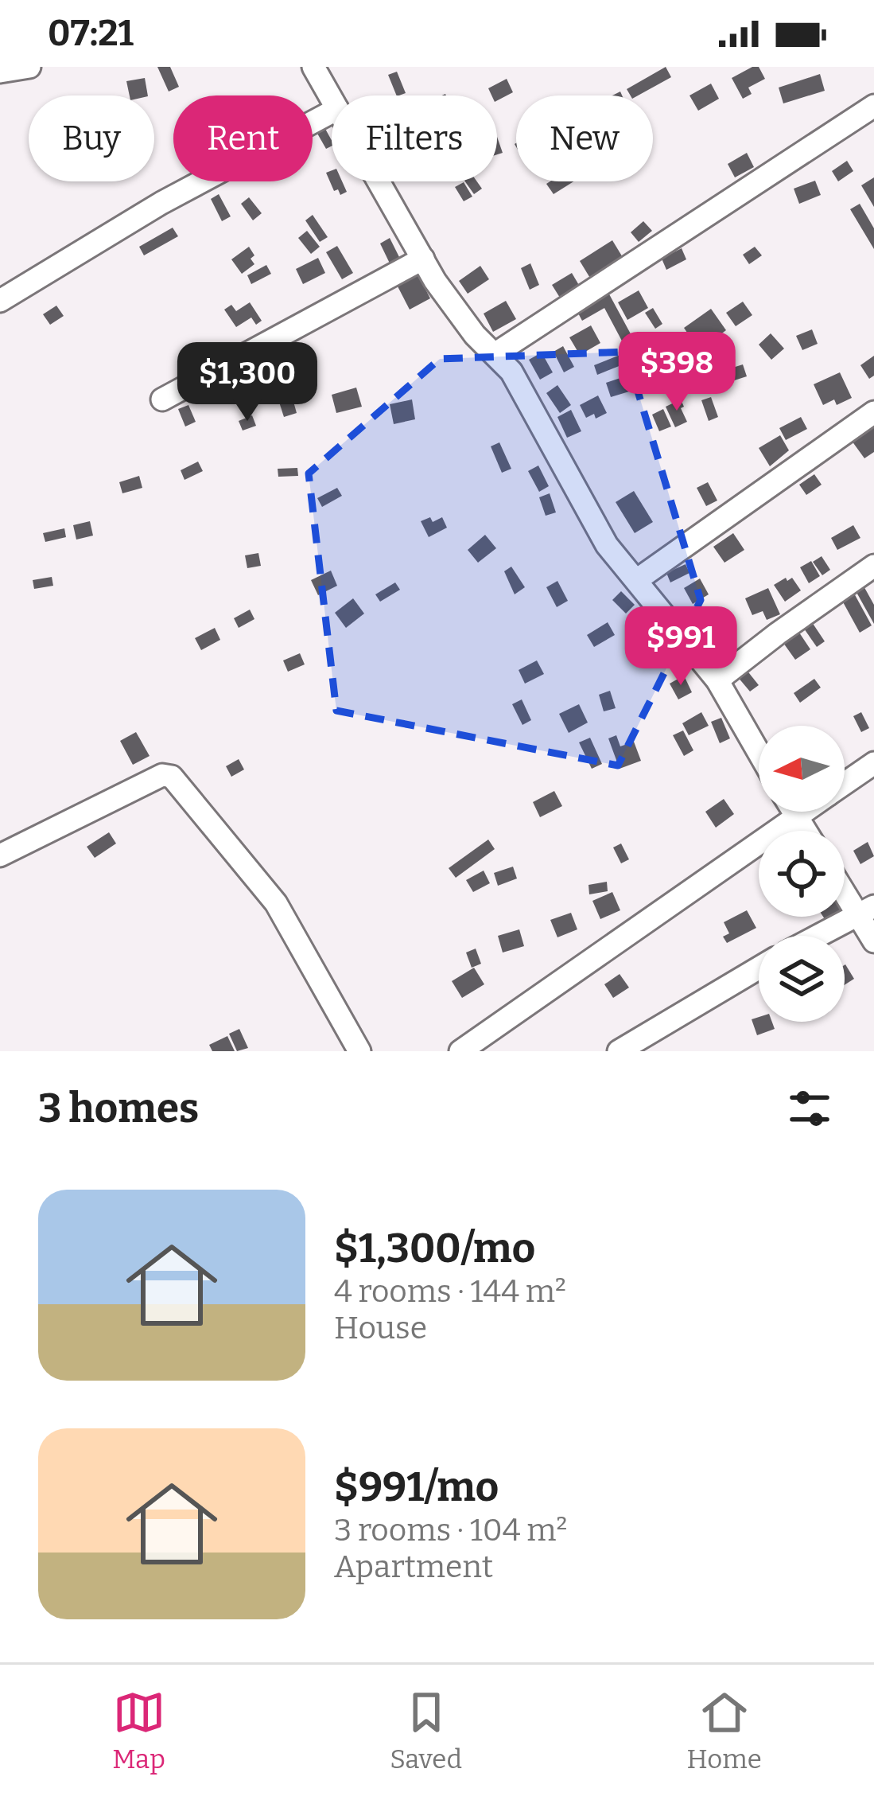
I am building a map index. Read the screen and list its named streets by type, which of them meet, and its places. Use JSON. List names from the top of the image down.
{
  "north": "left",
  "page": {
    "status": "07:21",
    "chip": [
      "Buy",
      "Rent",
      "Filters",
      "New"
    ],
    "price": ["$398", "$1,300", "$991"],
    "heading": "3 homes",
    "list": [
      {
        "name": "$1,300/mo",
        "note": "4 rooms · 144 m² · House"
      },
      {
        "name": "$991/mo",
        "note": "3 rooms · 104 m² · Apartment"
      }
    ],
    "tabs": ["Map", "Saved", "Home"]
  }
}
